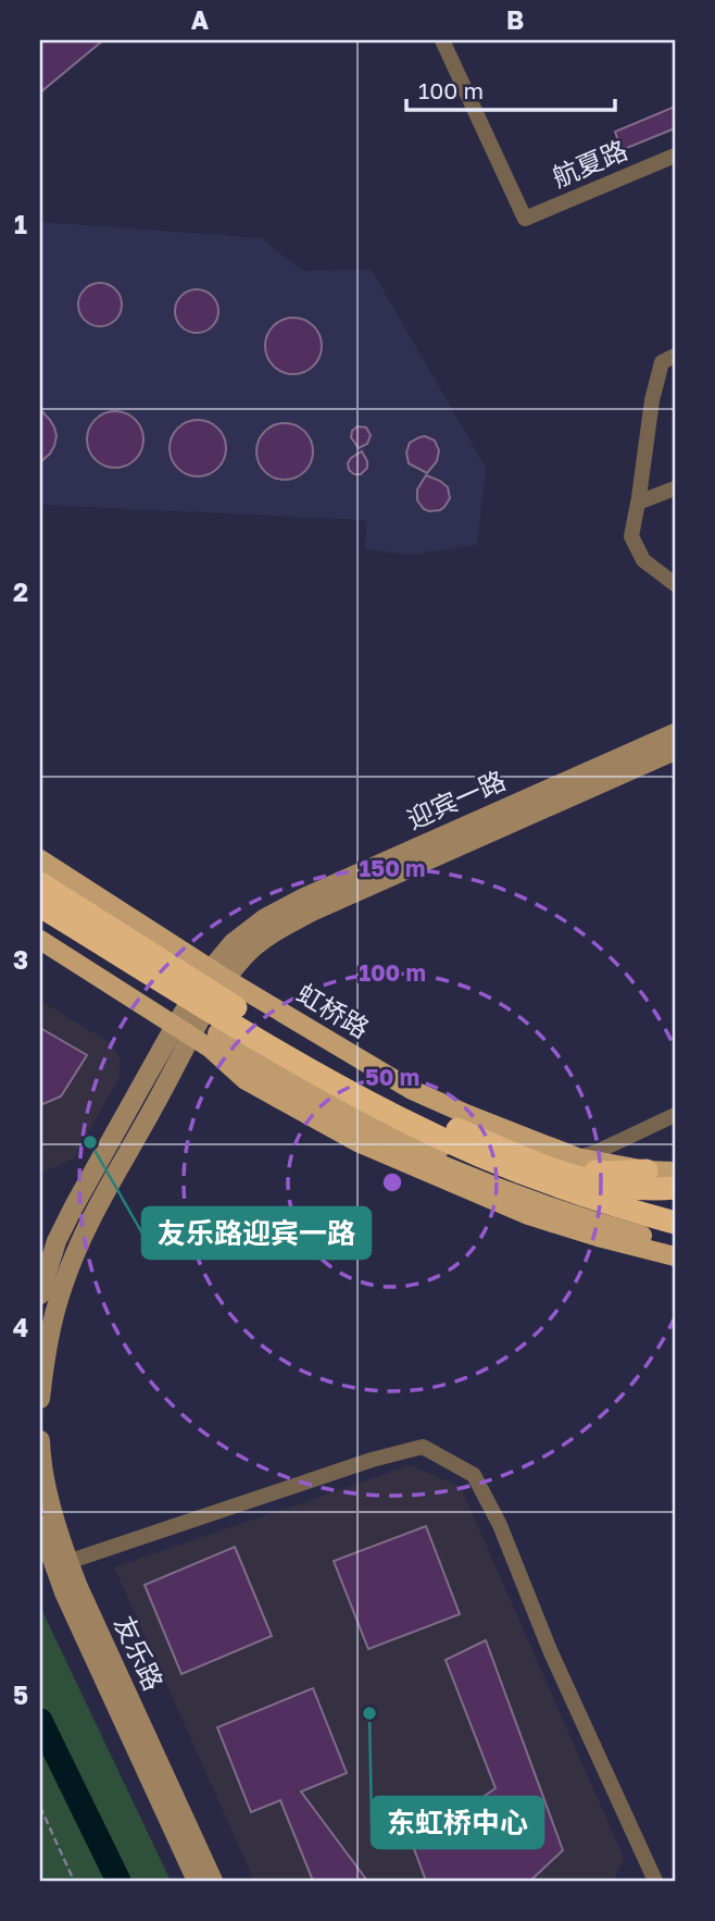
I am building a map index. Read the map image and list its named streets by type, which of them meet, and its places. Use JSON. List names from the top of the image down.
{
  "streets": {
    "main road": ["迎宾一路", "虹桥路", "友乐路"],
    "street": ["航夏路"]
  },
  "crossings": [
    ["迎宾一路", "虹桥路"]
  ],
  "places": ["友乐路迎宾一路", "东虹桥中心"],
  "scale_bar": "100 m",
  "grid": {
    "columns": ["A", "B"],
    "rows": [
      "1",
      "2",
      "3",
      "4",
      "5"
    ]
  },
  "rings": ["150 m", "100 m", "50 m"]
}
